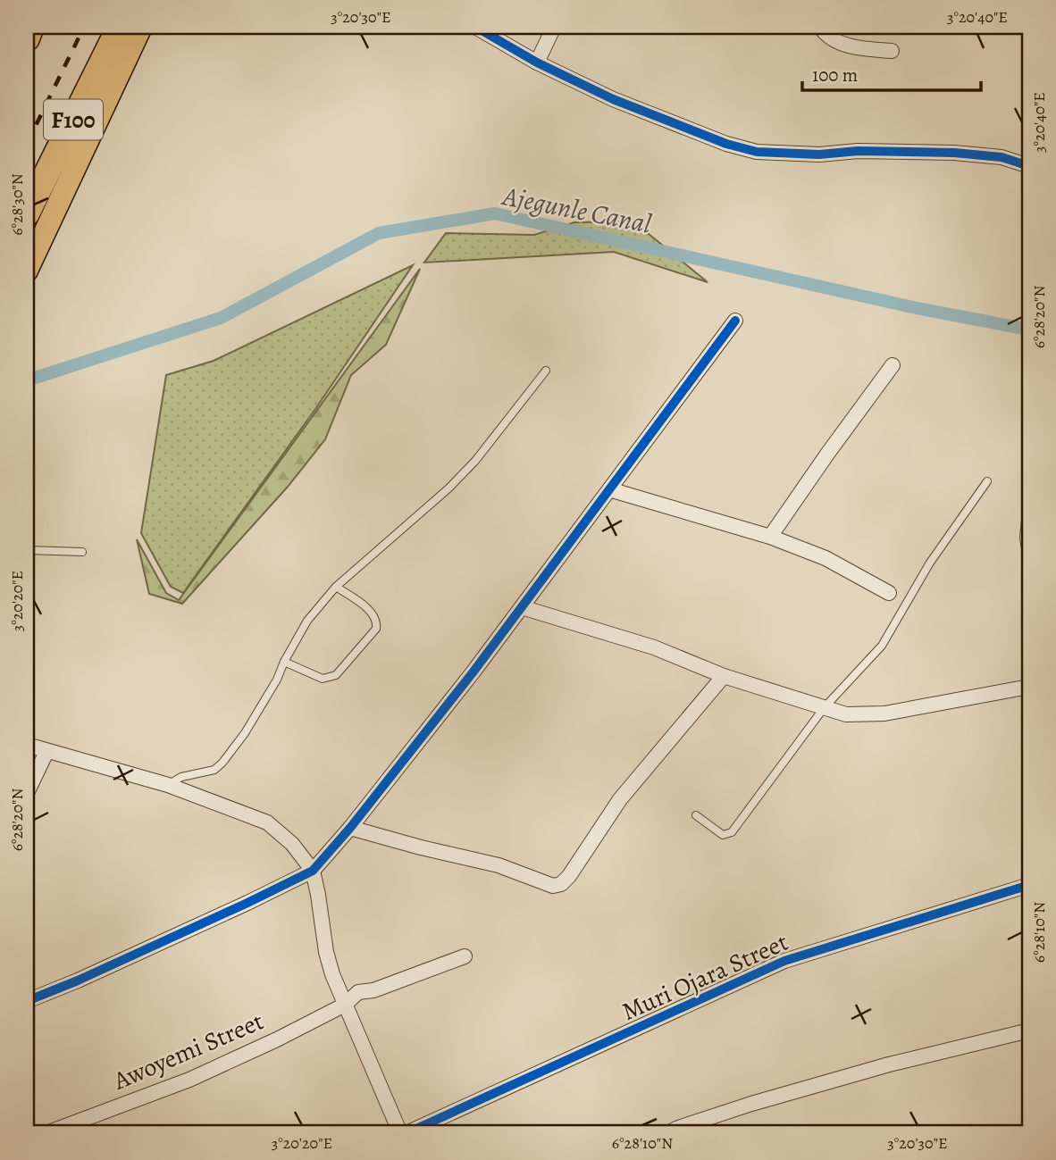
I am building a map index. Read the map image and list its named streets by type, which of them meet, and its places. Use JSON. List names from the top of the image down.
{
  "streets": {
    "highway": ["F100"],
    "street": ["Muri Ojara Street", "Awoyemi Street"]
  },
  "water": ["Ajegunle Canal"],
  "scale_bar": "100 m",
  "coordinates": [
    "3°20'30\"E",
    "3°20'40\"E",
    "6°28'30\"N",
    "6°28'20\"N",
    "3°20'20\"E",
    "6°28'10\"N"
  ]
}
